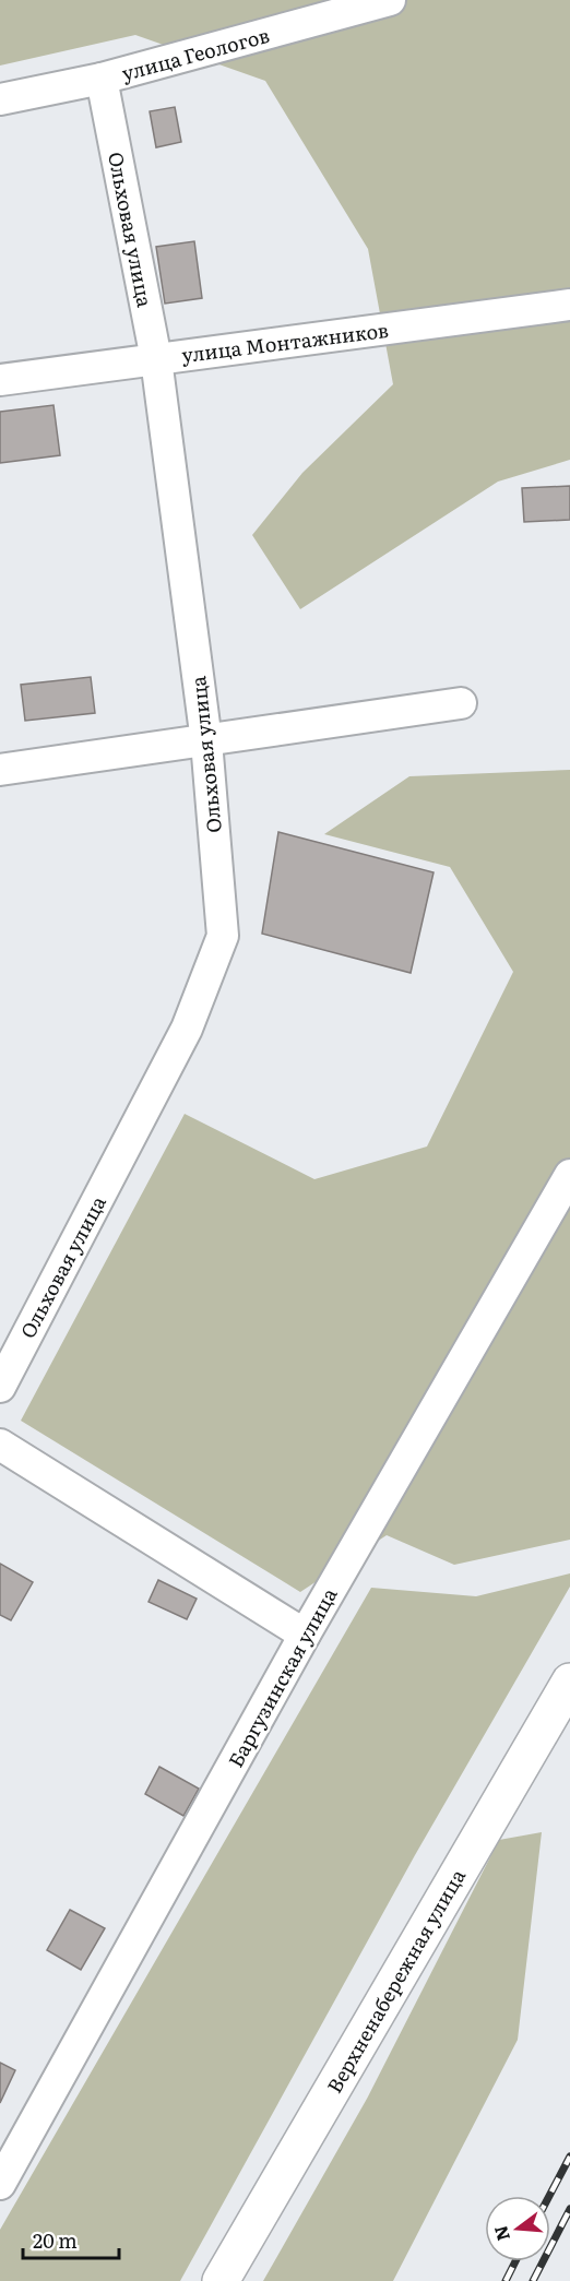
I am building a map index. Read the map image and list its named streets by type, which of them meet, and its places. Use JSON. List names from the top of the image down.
{
  "streets": {
    "street": [
      "улица Геологов",
      "Ольховая улица",
      "улица Монтажников",
      "Баргузинская улица",
      "Верхненабережная улица"
    ]
  },
  "crossings": [
    ["улица Геологов", "Ольховая улица"],
    ["Ольховая улица", "улица Монтажников"]
  ],
  "scale_bar": "20 m",
  "north": "left"
}
